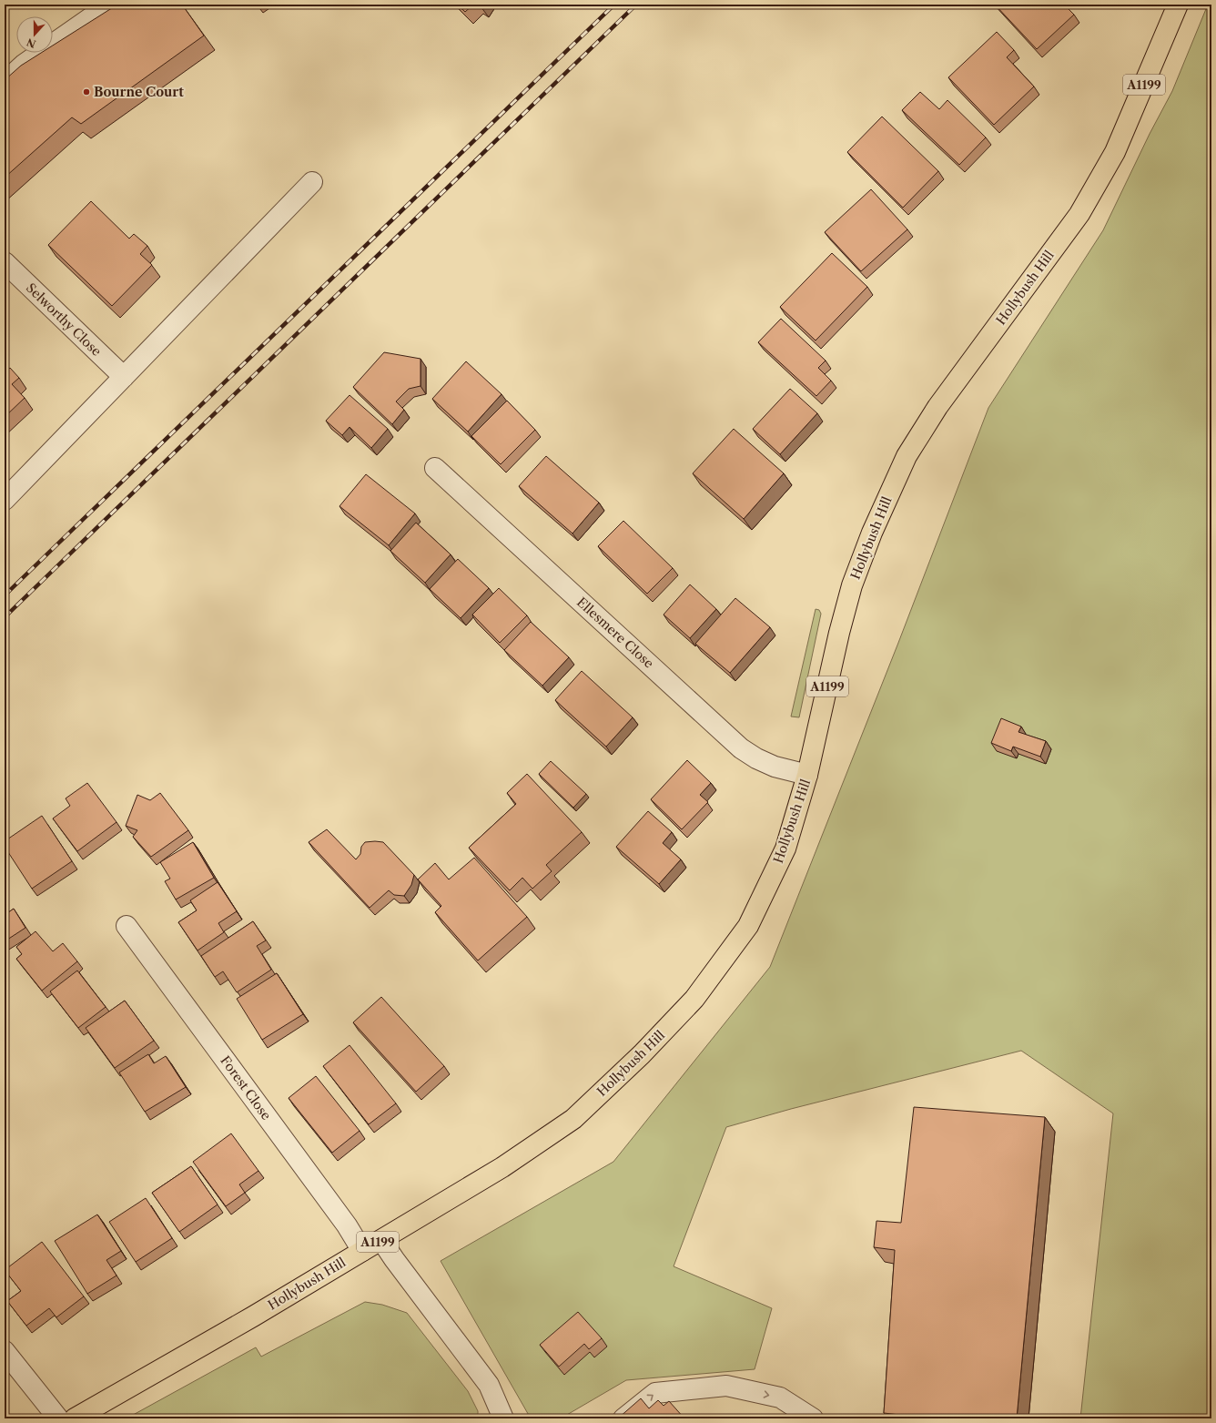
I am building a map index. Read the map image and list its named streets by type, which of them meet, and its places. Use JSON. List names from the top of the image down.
{
  "streets": {
    "main road": ["A1199", "Hollybush Hill"],
    "street": ["Selworthy Close", "Ellesmere Close", "Forest Close"]
  },
  "crossings": [
    ["Hollybush Hill", "Ellesmere Close"],
    ["Hollybush Hill", "Forest Close"]
  ],
  "places": ["Bourne Court"],
  "north": "bottom"
}
